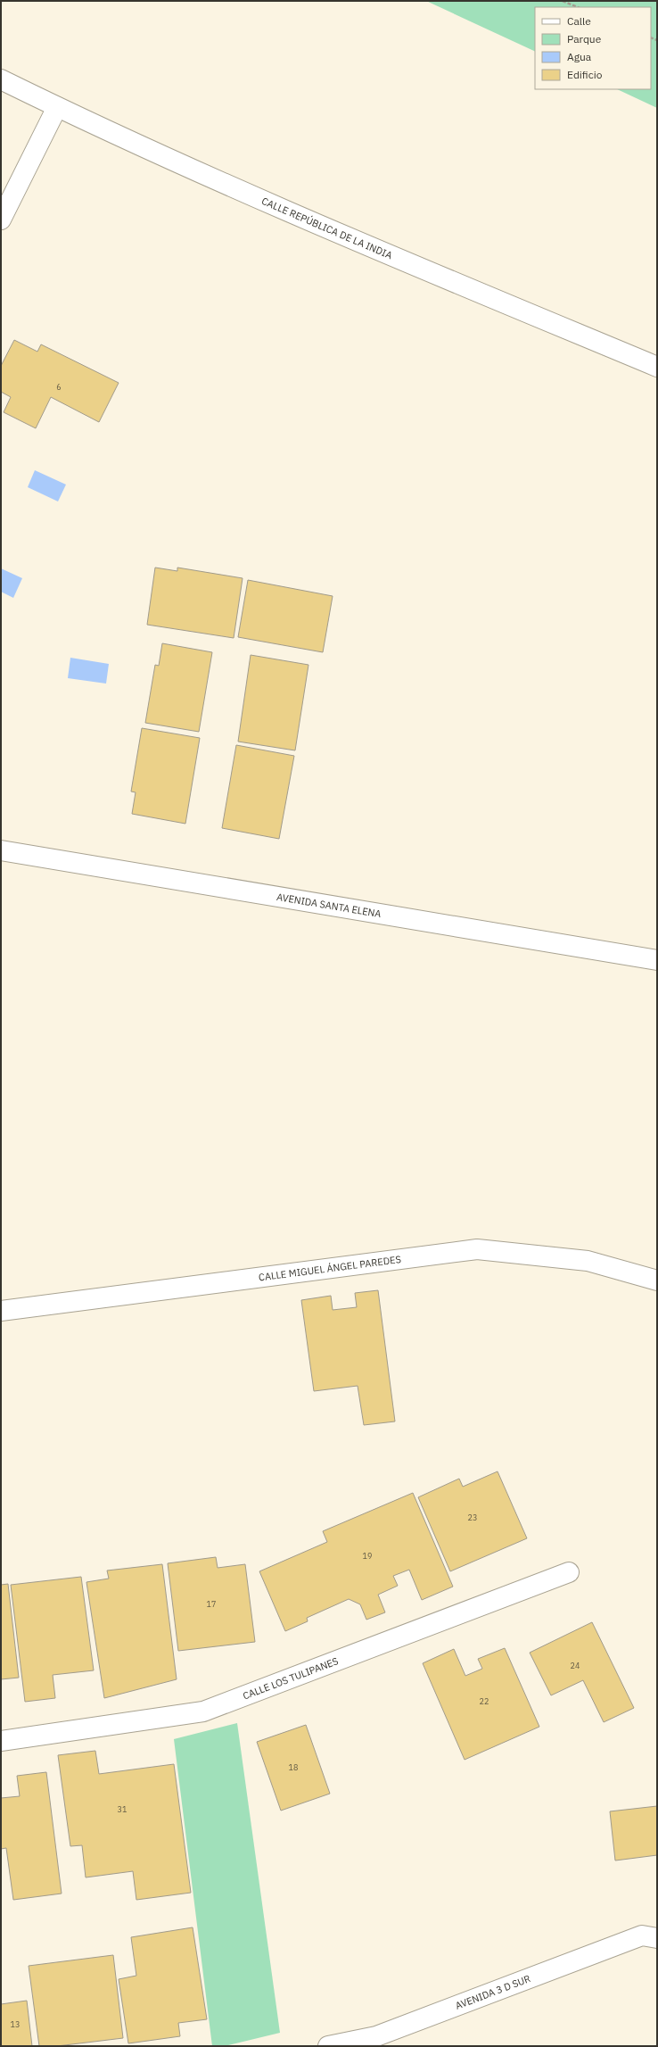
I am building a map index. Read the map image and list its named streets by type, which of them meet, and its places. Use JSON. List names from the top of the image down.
{
  "streets": {
    "street": [
      "CALLE REPÚBLICA DE LA INDIA",
      "AVENIDA SANTA ELENA",
      "CALLE MIGUEL ÁNGEL PAREDES",
      "CALLE LOS TULIPANES",
      "AVENIDA 3 D SUR"
    ]
  },
  "house_numbers": [
    "6",
    "23",
    "19",
    "17",
    "24",
    "22",
    "18",
    "31",
    "13"
  ],
  "legend": [
    "Calle",
    "Parque",
    "Agua",
    "Edificio"
  ]
}
